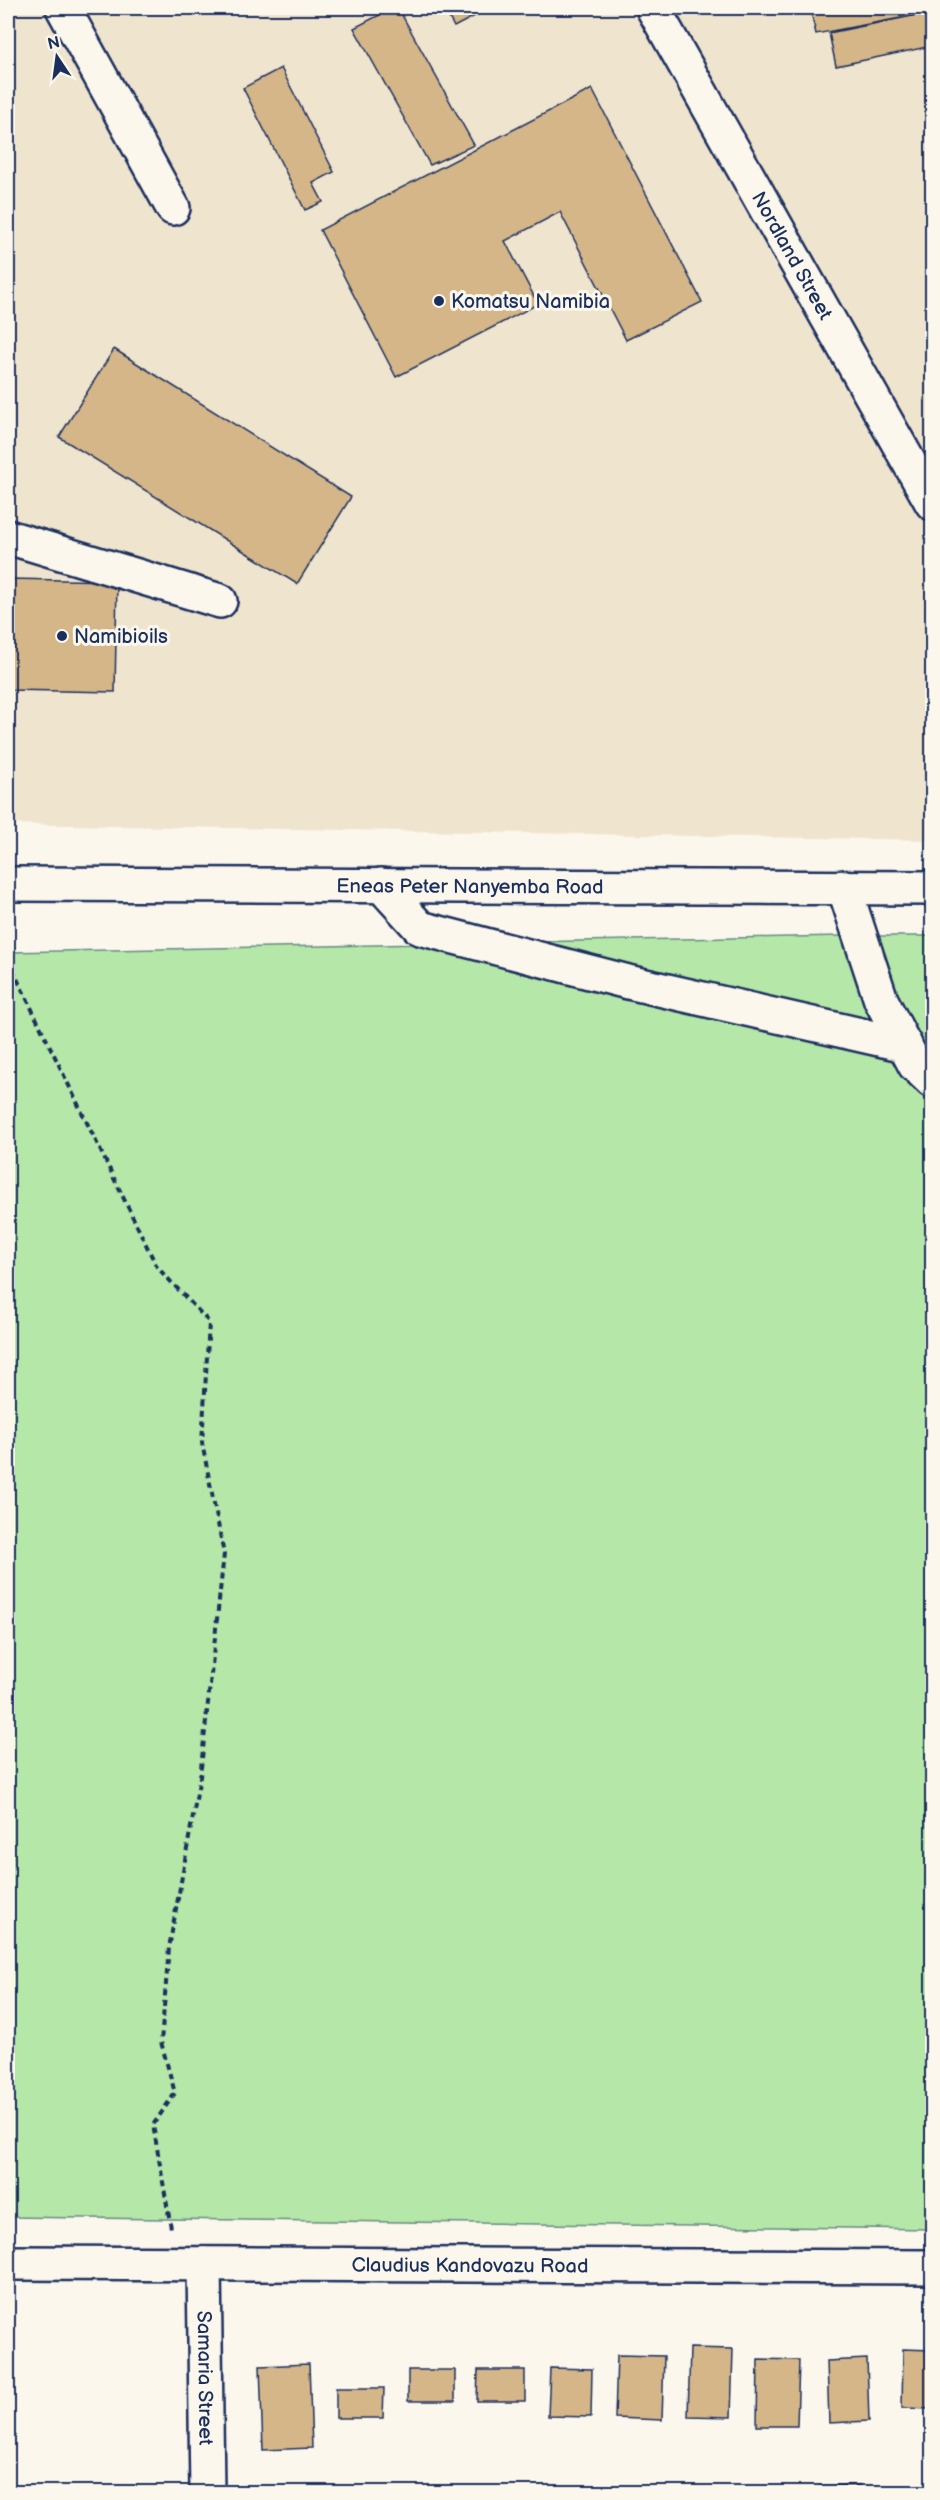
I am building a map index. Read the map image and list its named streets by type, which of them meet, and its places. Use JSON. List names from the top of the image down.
{
  "streets": {
    "street": [
      "Nordland Street",
      "Eneas Peter Nanyemba Road",
      "Claudius Kandovazu Road",
      "Samaria Street"
    ]
  },
  "crossings": [
    ["Claudius Kandovazu Road", "Samaria Street"]
  ],
  "places": ["Komatsu Namibia", "Namibioils"],
  "north": "top"
}
